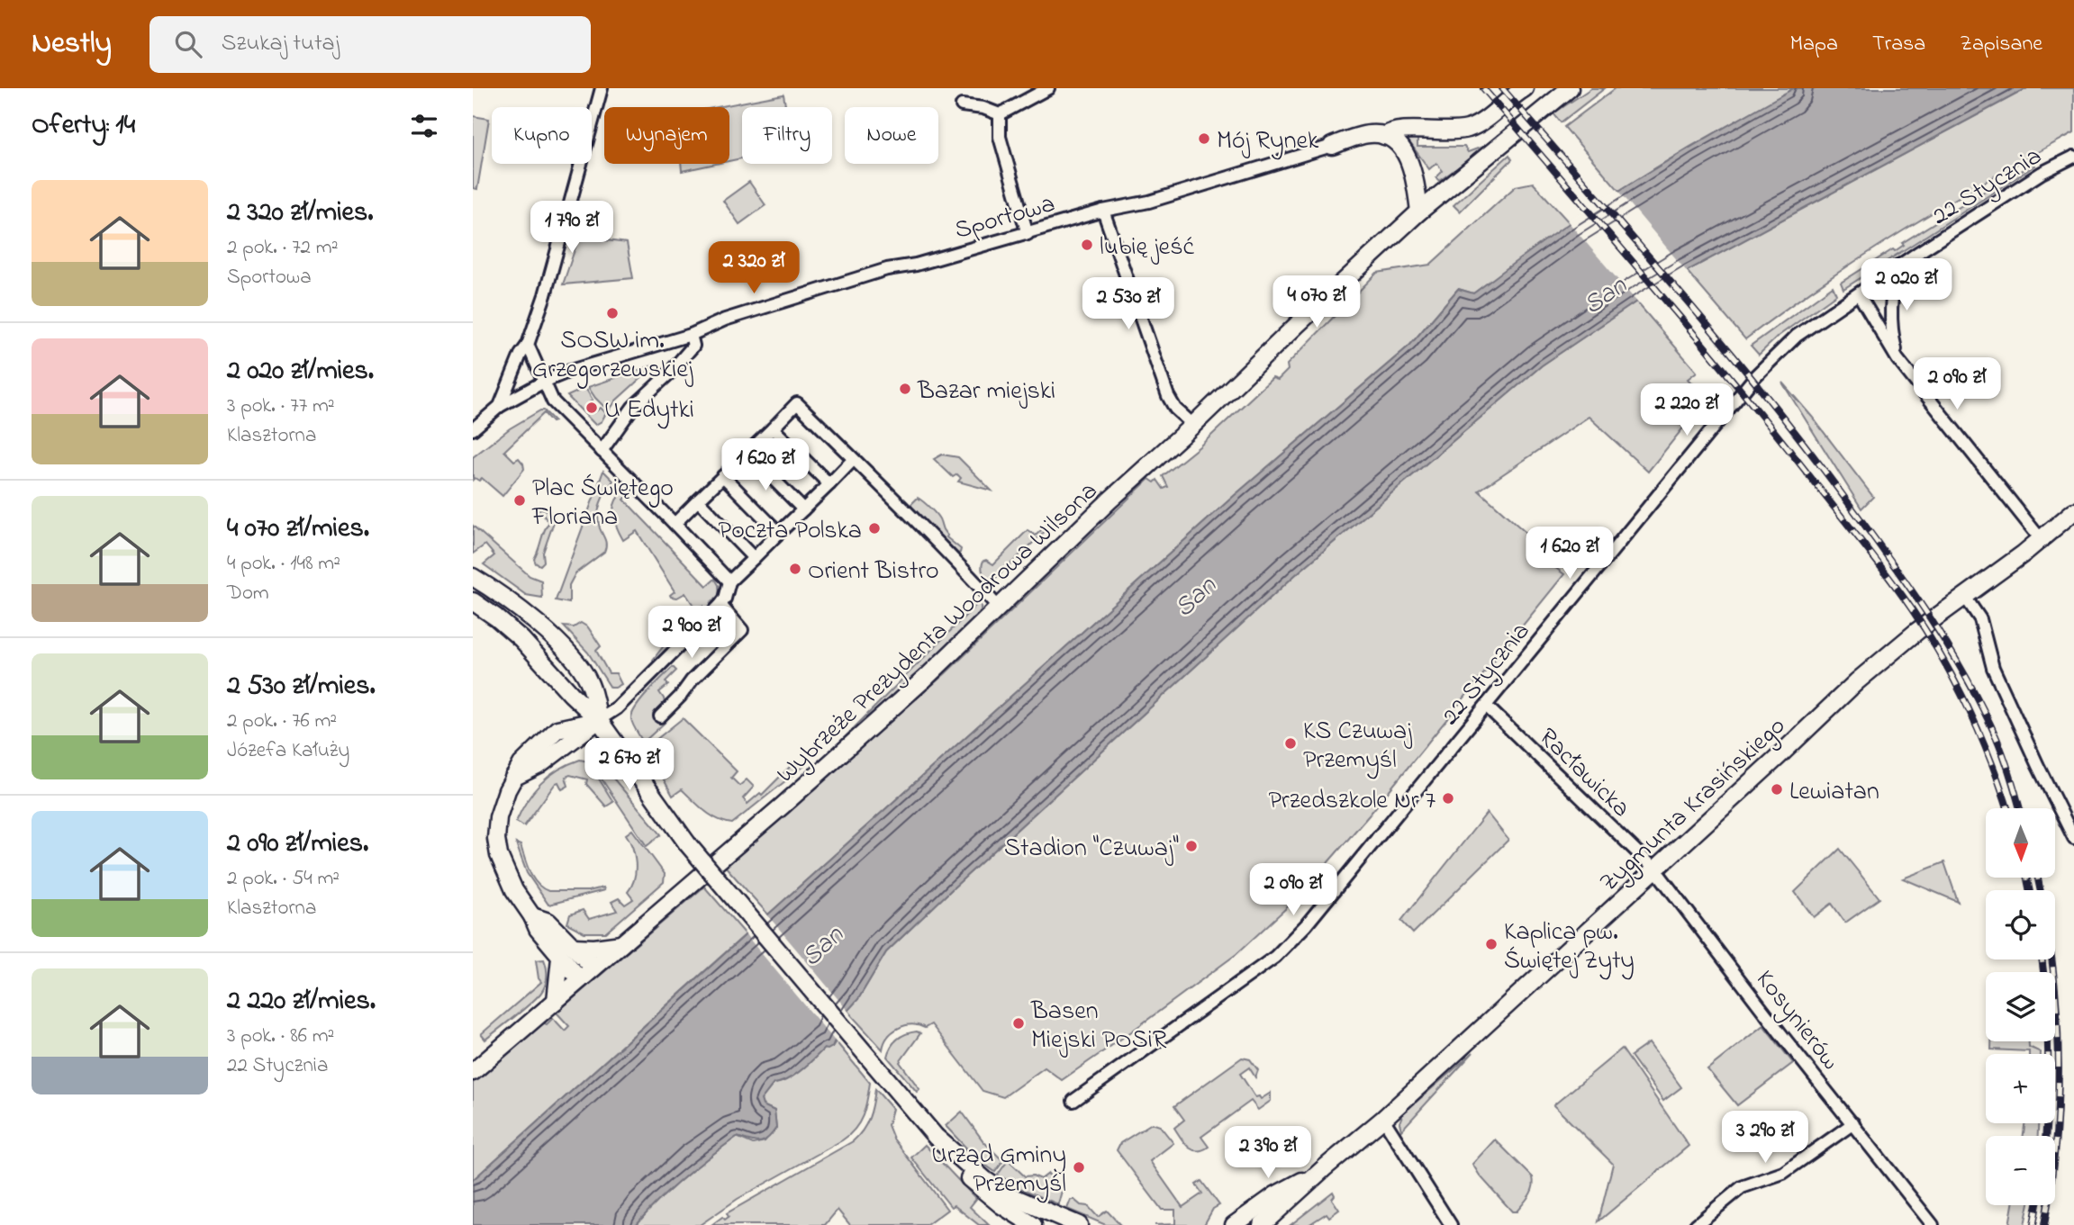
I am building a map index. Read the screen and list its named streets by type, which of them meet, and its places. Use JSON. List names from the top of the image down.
{
  "streets": {
    "street": [
      "22 Stycznia",
      "Sportowa",
      "Wybrzeże Prezydenta Woodrowa Wilsona",
      "Racławicka",
      "Zygmunta Krasińskiego",
      "Kosynierów"
    ]
  },
  "crossings": [
    ["22 Stycznia", "Racławicka"],
    ["Racławicka", "Zygmunta Krasińskiego"],
    ["Racławicka", "Kosynierów"],
    ["Zygmunta Krasińskiego", "Kosynierów"]
  ],
  "water": ["San"],
  "places": [
    "Mój Rynek",
    "lubię jeść",
    "SOSW im. Grzegorzewskiej",
    "Bazar miejski",
    "U Edytki",
    "Plac Świętego Floriana",
    "Poczta Polska",
    "Orient Bistro",
    "KS Czuwaj Przemyśl",
    "Lewiatan",
    "Przedszkole Nr 7",
    "Stadion \"Czuwaj\"",
    "Kaplica pw. Świętej Zyty",
    "Basen Miejski POSiR",
    "Urząd Gminy Przemyśl"
  ],
  "north": "bottom",
  "page": {
    "header": "Nestly",
    "search": "Szukaj tutaj",
    "nav": ["Mapa", "Trasa", "Zapisane"],
    "heading": "Oferty: 14",
    "chip": [
      "Kupno",
      "Wynajem",
      "Filtry",
      "Nowe"
    ],
    "list": [
      {
        "name": "2 320 zł/mies.",
        "note": "2 pok. · 72 m² · Sportowa"
      },
      {
        "name": "2 020 zł/mies.",
        "note": "3 pok. · 77 m² · Klasztorna"
      },
      {
        "name": "4 070 zł/mies.",
        "note": "4 pok. · 148 m² · Dom"
      },
      {
        "name": "2 530 zł/mies.",
        "note": "2 pok. · 76 m² · Józefa Kałuży"
      },
      {
        "name": "2 090 zł/mies.",
        "note": "2 pok. · 54 m² · Klasztorna"
      },
      {
        "name": "2 220 zł/mies.",
        "note": "3 pok. · 86 m² · 22 Stycznia"
      }
    ],
    "price": [
      "1 790 zł",
      "2 320 zł",
      "2 020 zł",
      "4 070 zł",
      "2 530 zł",
      "2 090 zł",
      "2 220 zł",
      "1 620 zł",
      "1 620 zł",
      "2 900 zł",
      "2 670 zł",
      "2 090 zł",
      "3 290 zł",
      "2 390 zł"
    ],
    "map_buttons": ["+", "−"]
  }
}
